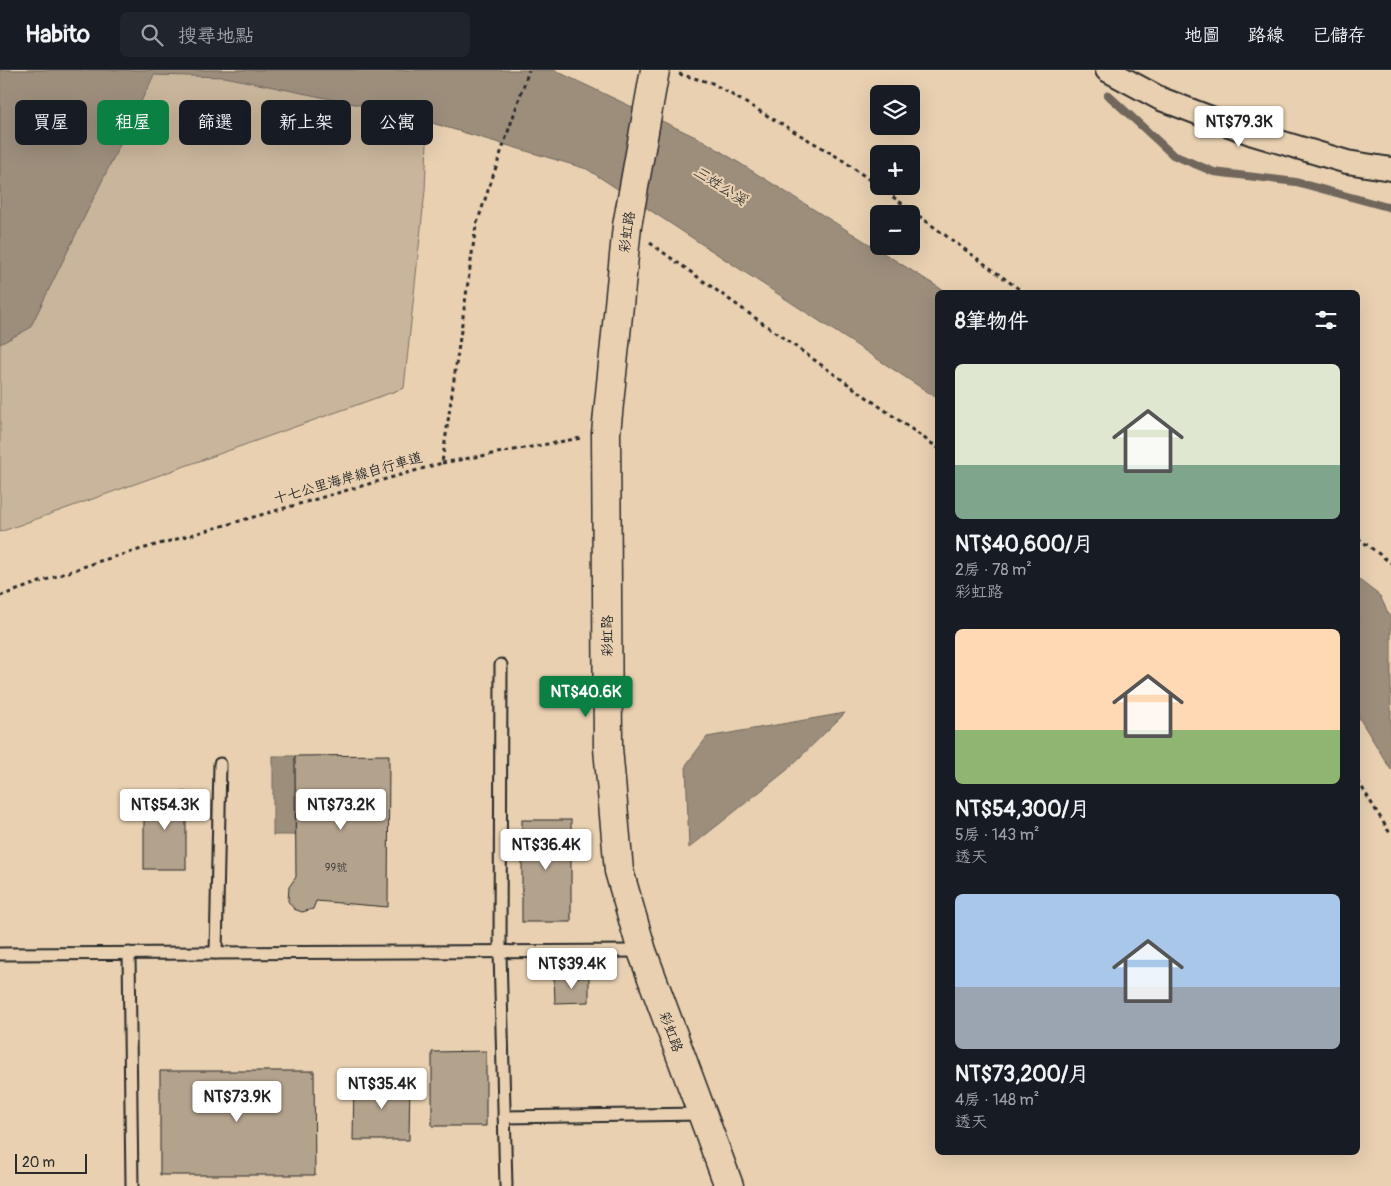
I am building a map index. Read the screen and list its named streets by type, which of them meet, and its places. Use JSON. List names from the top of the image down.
{
  "streets": {
    "street": ["彩虹路"],
    "path": ["十七公里海岸線自行車道"]
  },
  "water": ["三姓公溪"],
  "house_numbers": ["99號"],
  "scale_bar": "20 m",
  "page": {
    "header": "Habito",
    "search": "搜尋地點",
    "nav": ["地圖", "路線", "已儲存"],
    "map_buttons": ["+", "−"],
    "chip": [
      "買屋",
      "租屋",
      "篩選",
      "新上架",
      "公寓"
    ],
    "price": [
      "NT$79.3K",
      "NT$40.6K",
      "NT$54.3K",
      "NT$73.2K",
      "NT$36.4K",
      "NT$39.4K",
      "NT$35.4K",
      "NT$73.9K"
    ],
    "heading": "8筆物件",
    "list": [
      {
        "name": "NT$40,600/月",
        "note": "2房 · 78 m² · 彩虹路"
      },
      {
        "name": "NT$54,300/月",
        "note": "5房 · 143 m² · 透天"
      },
      {
        "name": "NT$73,200/月",
        "note": "4房 · 148 m² · 透天"
      }
    ],
    "scale": "20 m"
  }
}
